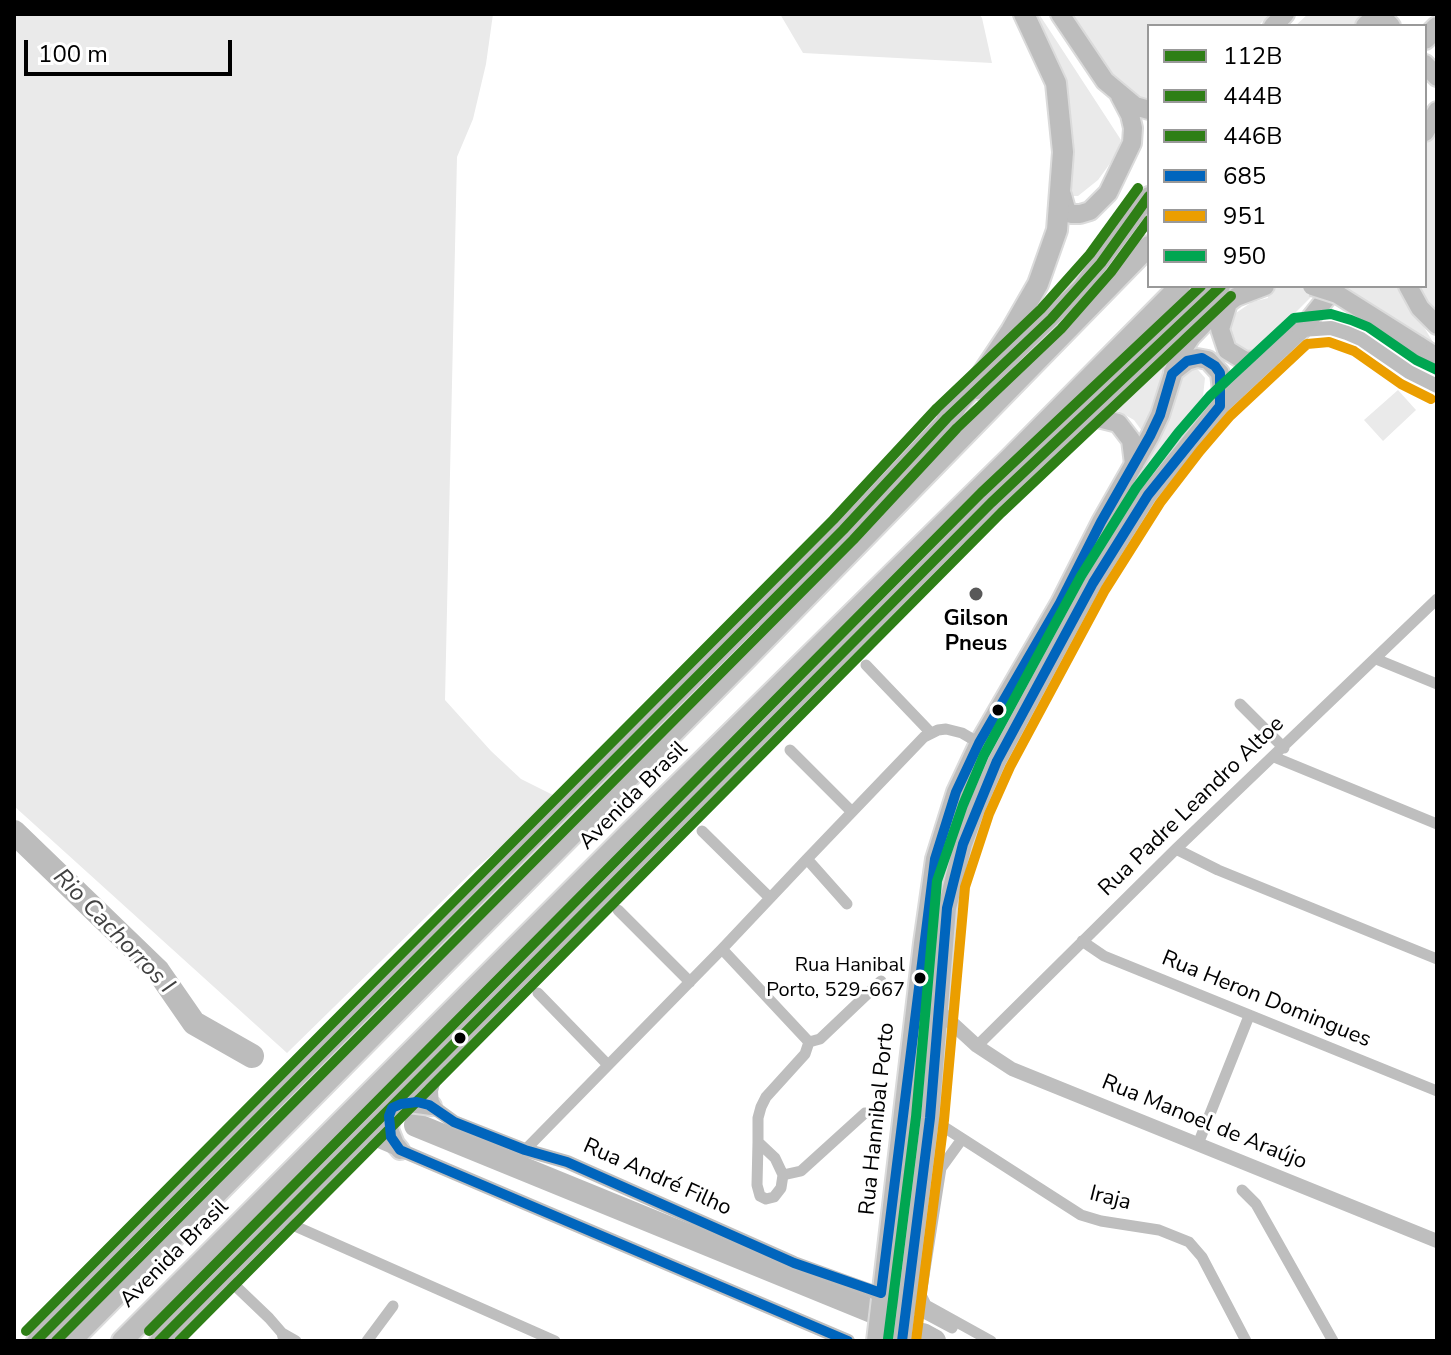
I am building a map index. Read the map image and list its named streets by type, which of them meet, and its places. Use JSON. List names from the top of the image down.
{
  "streets": {
    "highway": ["Avenida Brasil"],
    "main road": ["Rua Hannibal Porto"],
    "street": [
      "Rua Padre Leandro Altoe",
      "Rua Heron Domingues",
      "Rua Manoel de Araújo",
      "Rua André Filho",
      "Iraja"
    ]
  },
  "crossings": [
    ["Rua Padre Leandro Altoe", "Rua Heron Domingues"],
    ["Rua Padre Leandro Altoe", "Rua Manoel de Araújo"],
    ["Rua Hannibal Porto", "Rua Manoel de Araújo"],
    ["Rua Hannibal Porto", "Rua André Filho"]
  ],
  "water": ["Rio Cachorros I"],
  "places": ["Gilson Pneus", "Rua Hanibal Porto, 529-667"],
  "lines": [
    "transit line 446B",
    "transit line 112B",
    "transit line 444B",
    "transit line 950",
    "transit line 951",
    "transit line 685"
  ],
  "legend": [
    "112B",
    "444B",
    "446B",
    "685",
    "951",
    "950"
  ],
  "scale_bar": "100 m"
}
